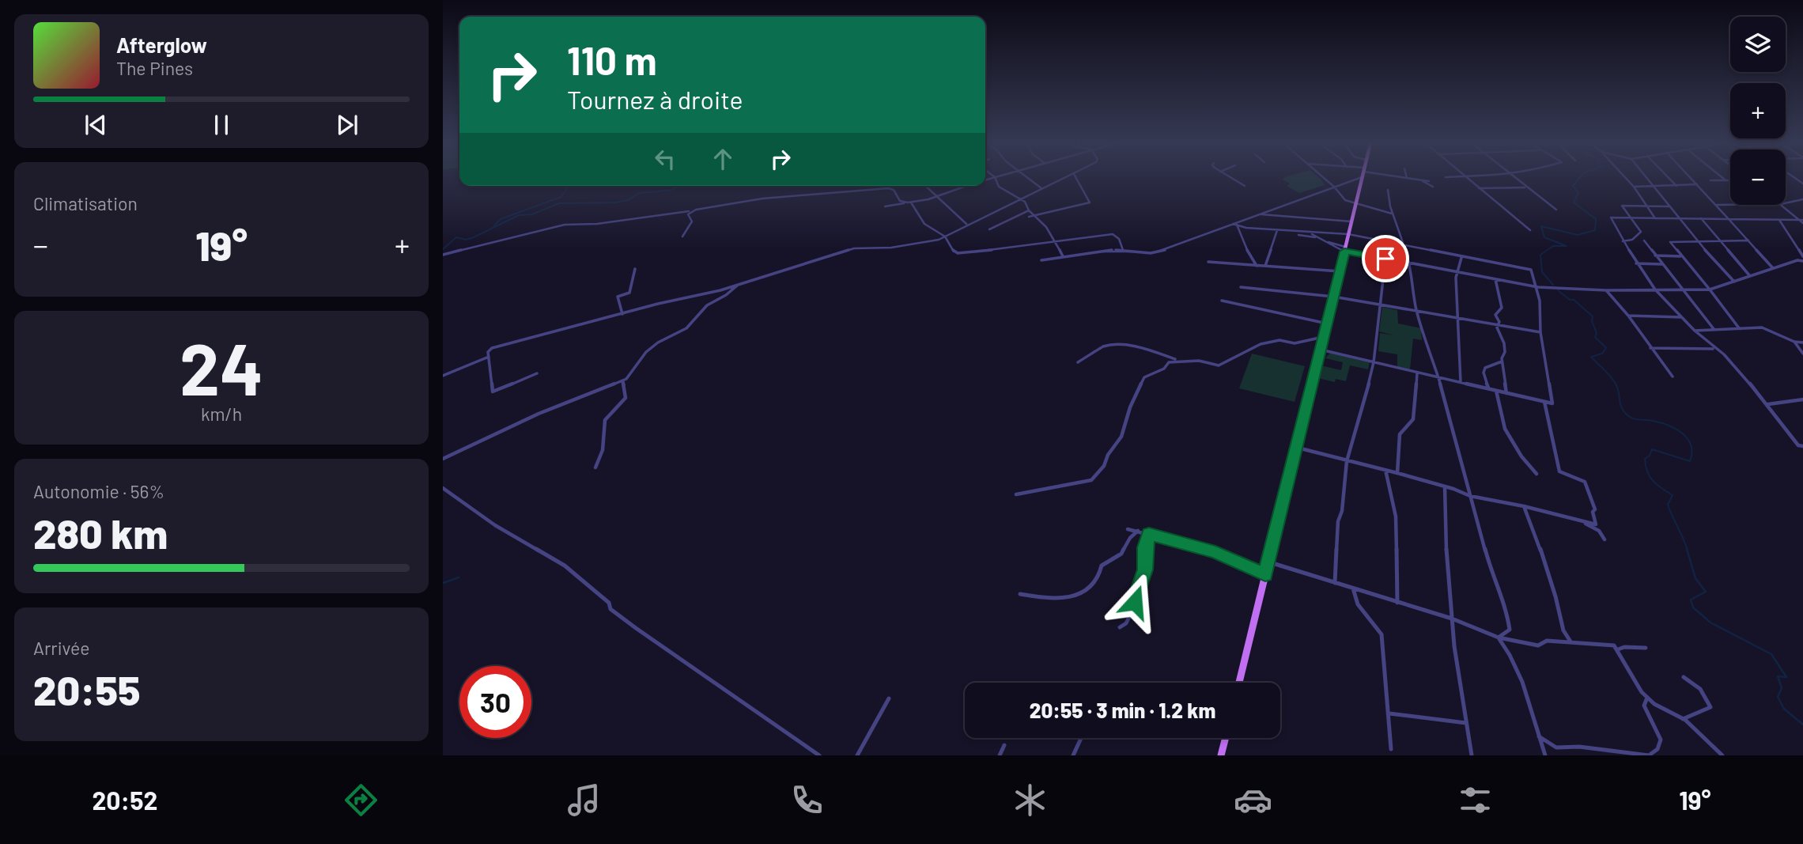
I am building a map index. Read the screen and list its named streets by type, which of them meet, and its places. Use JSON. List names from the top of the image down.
{
  "page": {
    "map_buttons": ["+", "−"],
    "turn": ["110 m", "Tournez à droite"],
    "song": ["Afterglow", "The Pines"],
    "tile": [
      "Climatisation",
      ["24", "km/h"],
      ["Autonomie · 56%", "280 km"],
      ["Arrivée", "20:55"]
    ],
    "heat": ["−", "19°", "+"],
    "limit": "30",
    "trip": "20:55 · 3 min · 1.2 km",
    "tabs": ["20:52", "19°"]
  }
}
